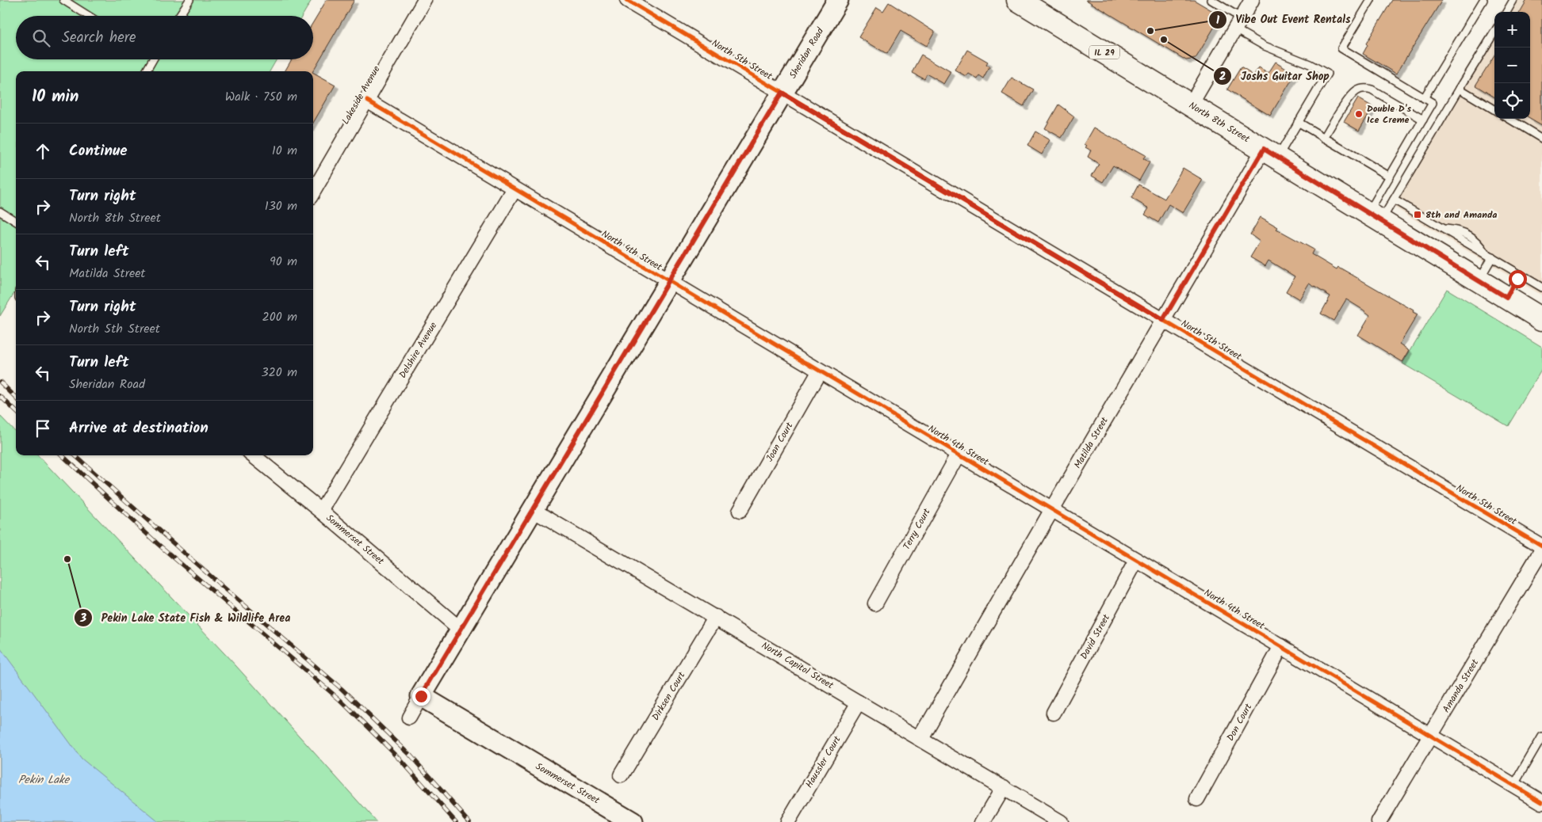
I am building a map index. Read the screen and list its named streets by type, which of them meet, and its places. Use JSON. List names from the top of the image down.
{
  "streets": {
    "main road": [
      "IL 29",
      "Sheridan Road",
      "North 8th Street",
      "Sommerset Street"
    ],
    "street": [
      "North 5th Street",
      "Lakeside Avenue",
      "North 4th Street",
      "Delshire Avenue",
      "Joan Court",
      "Matilda Street",
      "Terry Court",
      "David Street",
      "North Capitol Street",
      "Amanda Street",
      "Dirksen Court",
      "Don Court",
      "Haussler Court"
    ]
  },
  "crossings": [
    ["Sheridan Road", "North 5th Street"],
    ["Sheridan Road", "North 4th Street"],
    ["Sheridan Road", "Sommerset Street"],
    ["Sheridan Road", "North Capitol Street"],
    ["North 5th Street", "Matilda Street"],
    ["Lakeside Avenue", "North 4th Street"],
    ["North 8th Street", "Matilda Street"],
    ["North 4th Street", "Delshire Avenue"],
    ["North 4th Street", "Joan Court"],
    ["North 4th Street", "Matilda Street"],
    ["North 4th Street", "Terry Court"],
    ["North 4th Street", "David Street"],
    ["North 4th Street", "Amanda Street"],
    ["North 4th Street", "Don Court"],
    ["Delshire Avenue", "Sommerset Street"],
    ["Matilda Street", "North Capitol Street"],
    ["North Capitol Street", "Dirksen Court"],
    ["North Capitol Street", "Haussler Court"]
  ],
  "water": ["Pekin Lake"],
  "places": {
    "other": [
      "Vibe Out Event Rentals",
      "Joshs Guitar Shop",
      "Double D's Ice Creme",
      "Pekin Lake State Fish & Wildlife Area"
    ],
    "transit": ["8th and Amanda"]
  },
  "page": {
    "map_buttons": ["+", "−"],
    "search": "Search here",
    "heading": ["10 min", "Walk · 750 m"],
    "list": [
      ["Continue", "10 m"],
      ["Turn right", "North 8th Street", "130 m"],
      ["Turn left", "Matilda Street", "90 m"],
      ["Turn right", "North 5th Street", "200 m"],
      ["Turn left", "Sheridan Road", "320 m"],
      "Arrive at destination"
    ]
  }
}
